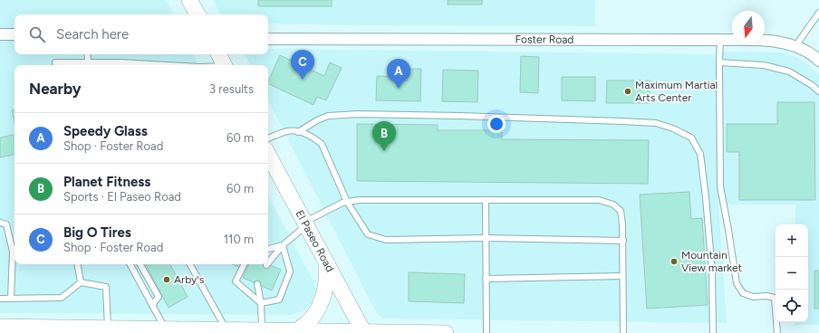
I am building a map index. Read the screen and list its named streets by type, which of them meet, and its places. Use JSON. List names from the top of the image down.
{
  "streets": {
    "street": ["Foster Road", "El Paseo Road"]
  },
  "places": ["Maximum Martial Arts Center", "Mountain View market", "Arby's"],
  "north": "bottom",
  "page": {
    "search": "Search here",
    "pins": ["C", "A", "B"],
    "heading": ["Nearby", "3 results"],
    "list": [
      {
        "mark": "A",
        "name": "Speedy Glass",
        "note": "Shop · Foster Road",
        "value": "60 m"
      },
      {
        "mark": "B",
        "name": "Planet Fitness",
        "note": "Sports · El Paseo Road",
        "value": "60 m"
      },
      {
        "mark": "C",
        "name": "Big O Tires",
        "note": "Shop · Foster Road",
        "value": "110 m"
      }
    ],
    "map_buttons": ["+", "−"]
  }
}
